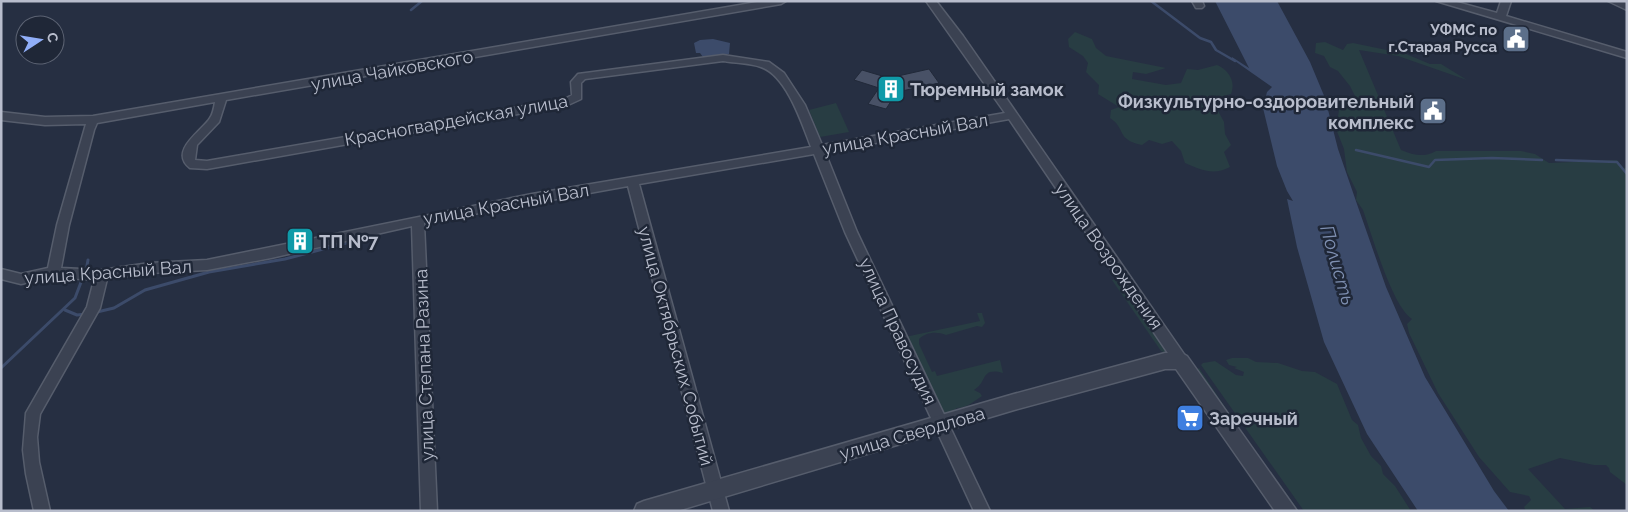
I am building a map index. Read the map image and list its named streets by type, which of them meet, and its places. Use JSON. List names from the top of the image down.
{
  "streets": {
    "street": [
      "улица Чайковского",
      "Красногвардейская улица",
      "улица Красный Вал",
      "улица Возрождения",
      "улица Правосудия",
      "улица Октябрьских Событий",
      "улица Степана Разина",
      "улица Свердлова"
    ]
  },
  "crossings": [
    ["улица Чайковского", "Красногвардейская улица"],
    ["Красногвардейская улица", "улица Красный Вал"],
    ["Красногвардейская улица", "улица Правосудия"],
    ["улица Красный Вал", "улица Возрождения"],
    ["улица Красный Вал", "улица Правосудия"],
    ["улица Красный Вал", "улица Октябрьских Событий"],
    ["улица Красный Вал", "улица Степана Разина"],
    ["улица Возрождения", "улица Свердлова"],
    ["улица Правосудия", "улица Свердлова"],
    ["улица Октябрьских Событий", "улица Свердлова"]
  ],
  "water": ["Полисть"],
  "places": {
    "public building": ["УФМС по г.Старая Русса", "Физкультурно-оздоровительный комплекс"],
    "building": ["Тюремный замок", "ТП №7"],
    "supermarket": ["Заречный"]
  },
  "north": "right"
}
